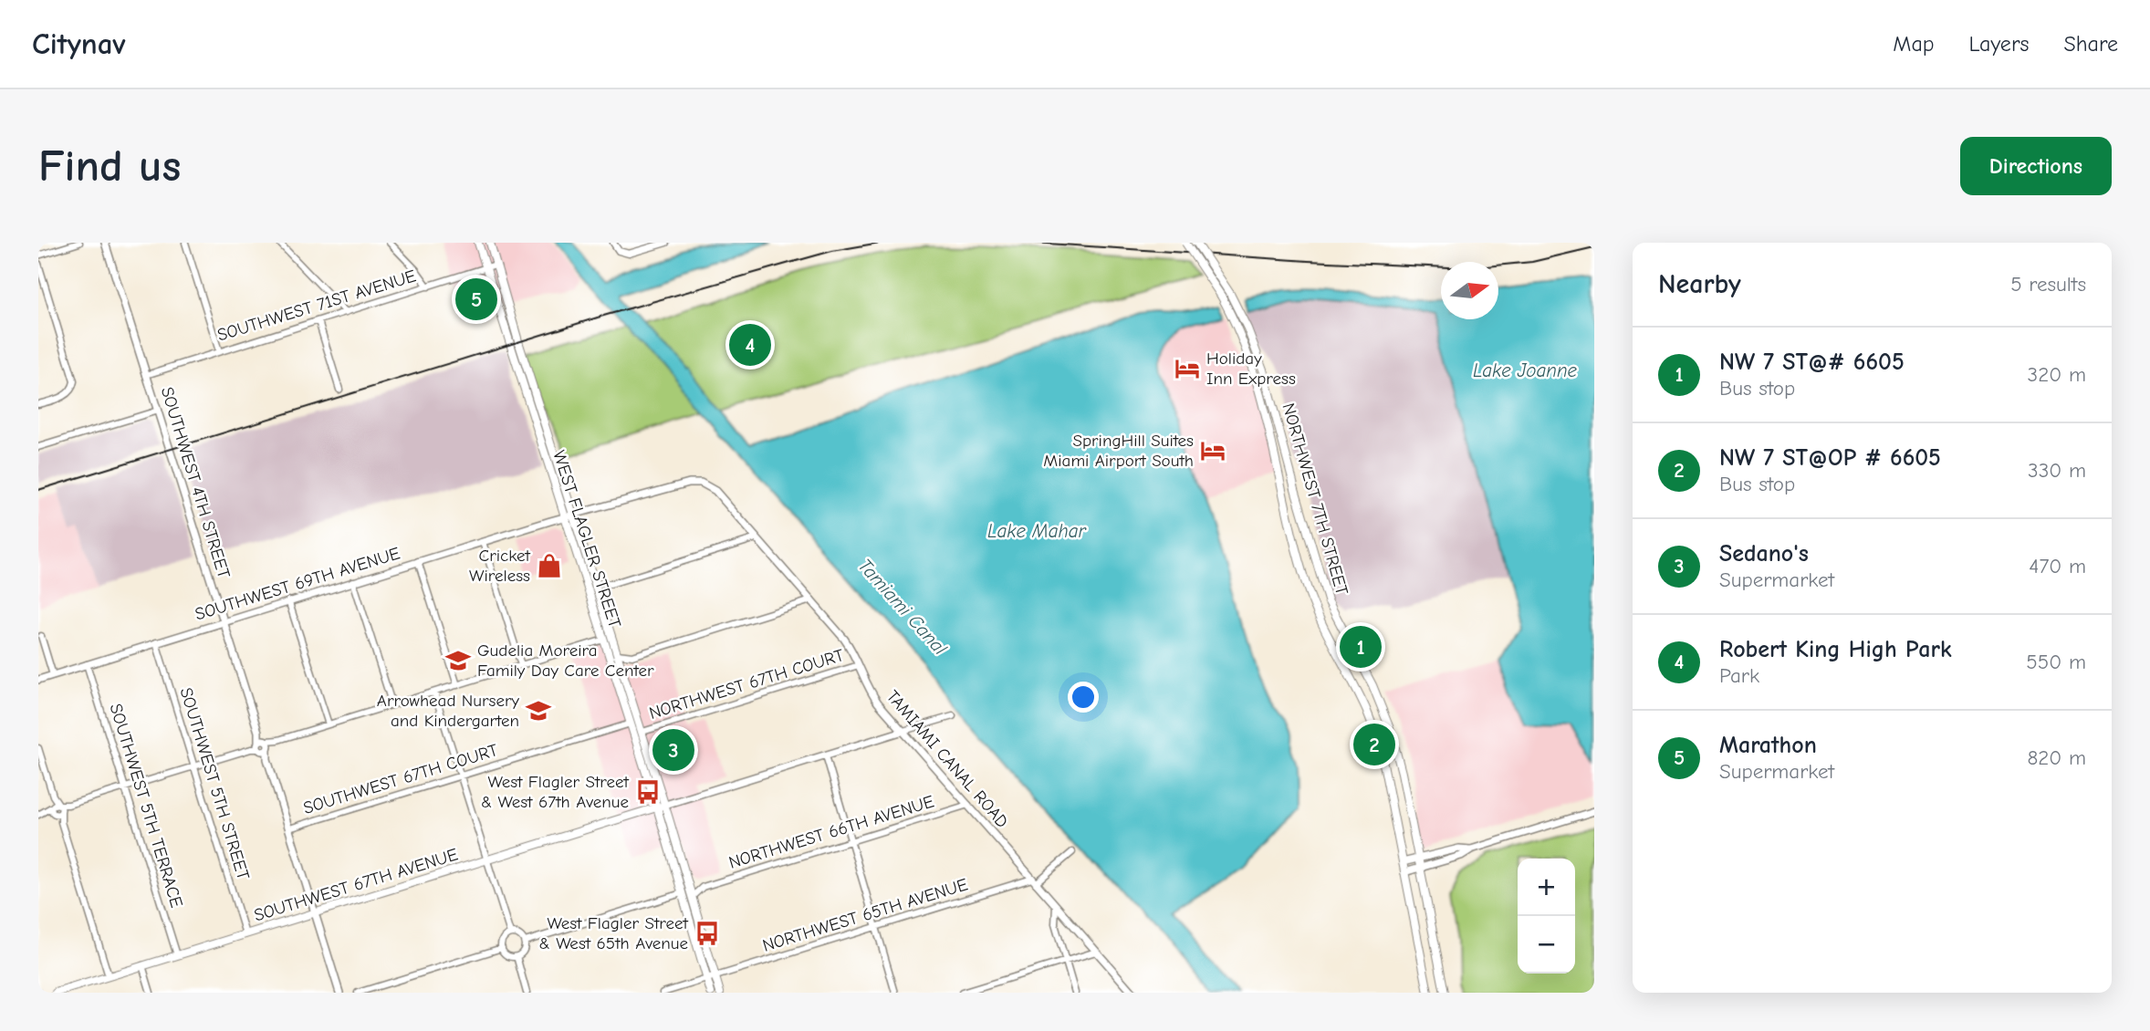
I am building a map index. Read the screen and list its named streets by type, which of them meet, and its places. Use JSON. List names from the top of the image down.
{
  "streets": {
    "main road": ["NORTHWEST 7TH STREET", "WEST FLAGLER STREET", "SOUTHWEST 67TH AVENUE"],
    "street": [
      "SOUTHWEST 71ST AVENUE",
      "SOUTHWEST 4TH STREET",
      "SOUTHWEST 69TH AVENUE",
      "NORTHWEST 67TH COURT",
      "TAMIAMI CANAL ROAD",
      "SOUTHWEST 67TH COURT",
      "SOUTHWEST 5TH STREET",
      "SOUTHWEST 5TH TERRACE",
      "NORTHWEST 66TH AVENUE",
      "NORTHWEST 65TH AVENUE"
    ]
  },
  "crossings": [
    ["SOUTHWEST 71ST AVENUE", "SOUTHWEST 4TH STREET"],
    ["SOUTHWEST 71ST AVENUE", "WEST FLAGLER STREET"],
    ["SOUTHWEST 4TH STREET", "SOUTHWEST 69TH AVENUE"],
    ["SOUTHWEST 4TH STREET", "SOUTHWEST 67TH COURT"],
    ["SOUTHWEST 4TH STREET", "SOUTHWEST 67TH AVENUE"],
    ["WEST FLAGLER STREET", "SOUTHWEST 69TH AVENUE"],
    ["WEST FLAGLER STREET", "NORTHWEST 67TH COURT"],
    ["WEST FLAGLER STREET", "SOUTHWEST 67TH COURT"],
    ["WEST FLAGLER STREET", "NORTHWEST 66TH AVENUE"],
    ["WEST FLAGLER STREET", "SOUTHWEST 67TH AVENUE"],
    ["WEST FLAGLER STREET", "NORTHWEST 65TH AVENUE"],
    ["SOUTHWEST 69TH AVENUE", "TAMIAMI CANAL ROAD"],
    ["SOUTHWEST 69TH AVENUE", "SOUTHWEST 5TH STREET"],
    ["SOUTHWEST 69TH AVENUE", "SOUTHWEST 5TH TERRACE"],
    ["NORTHWEST 67TH COURT", "TAMIAMI CANAL ROAD"],
    ["TAMIAMI CANAL ROAD", "NORTHWEST 66TH AVENUE"],
    ["TAMIAMI CANAL ROAD", "NORTHWEST 65TH AVENUE"],
    ["SOUTHWEST 5TH STREET", "SOUTHWEST 67TH AVENUE"],
    ["SOUTHWEST 5TH TERRACE", "SOUTHWEST 67TH AVENUE"]
  ],
  "water": ["Lake Joanne", "Lake Mahar", "Tamiami Canal"],
  "places": {
    "hotel": ["Holiday Inn Express", "SpringHill Suites Miami Airport South"],
    "shop": ["Cricket Wireless"],
    "school or university": ["Gudelia Moreira Family Day Care Center", "Arrowhead Nursery and Kindergarten"],
    "bus stop": ["West Flagler Street & West 67th Avenue", "West Flagler Street & West 65th Avenue"]
  },
  "north": "right",
  "page": {
    "header": "Citynav",
    "nav": ["Map", "Layers", "Share"],
    "buttons": "Directions",
    "title": "Find us",
    "heading": ["Nearby", "5 results"],
    "pins": [
      "5",
      "4",
      "1",
      "2",
      "3"
    ],
    "list": [
      {
        "mark": "1",
        "name": "NW 7 ST@# 6605",
        "note": "Bus stop",
        "value": "320 m"
      },
      {
        "mark": "2",
        "name": "NW 7 ST@OP # 6605",
        "note": "Bus stop",
        "value": "330 m"
      },
      {
        "mark": "3",
        "name": "Sedano's",
        "note": "Supermarket",
        "value": "470 m"
      },
      {
        "mark": "4",
        "name": "Robert King High Park",
        "note": "Park",
        "value": "550 m"
      },
      {
        "mark": "5",
        "name": "Marathon",
        "note": "Supermarket",
        "value": "820 m"
      }
    ],
    "map_buttons": ["+", "−"]
  }
}
